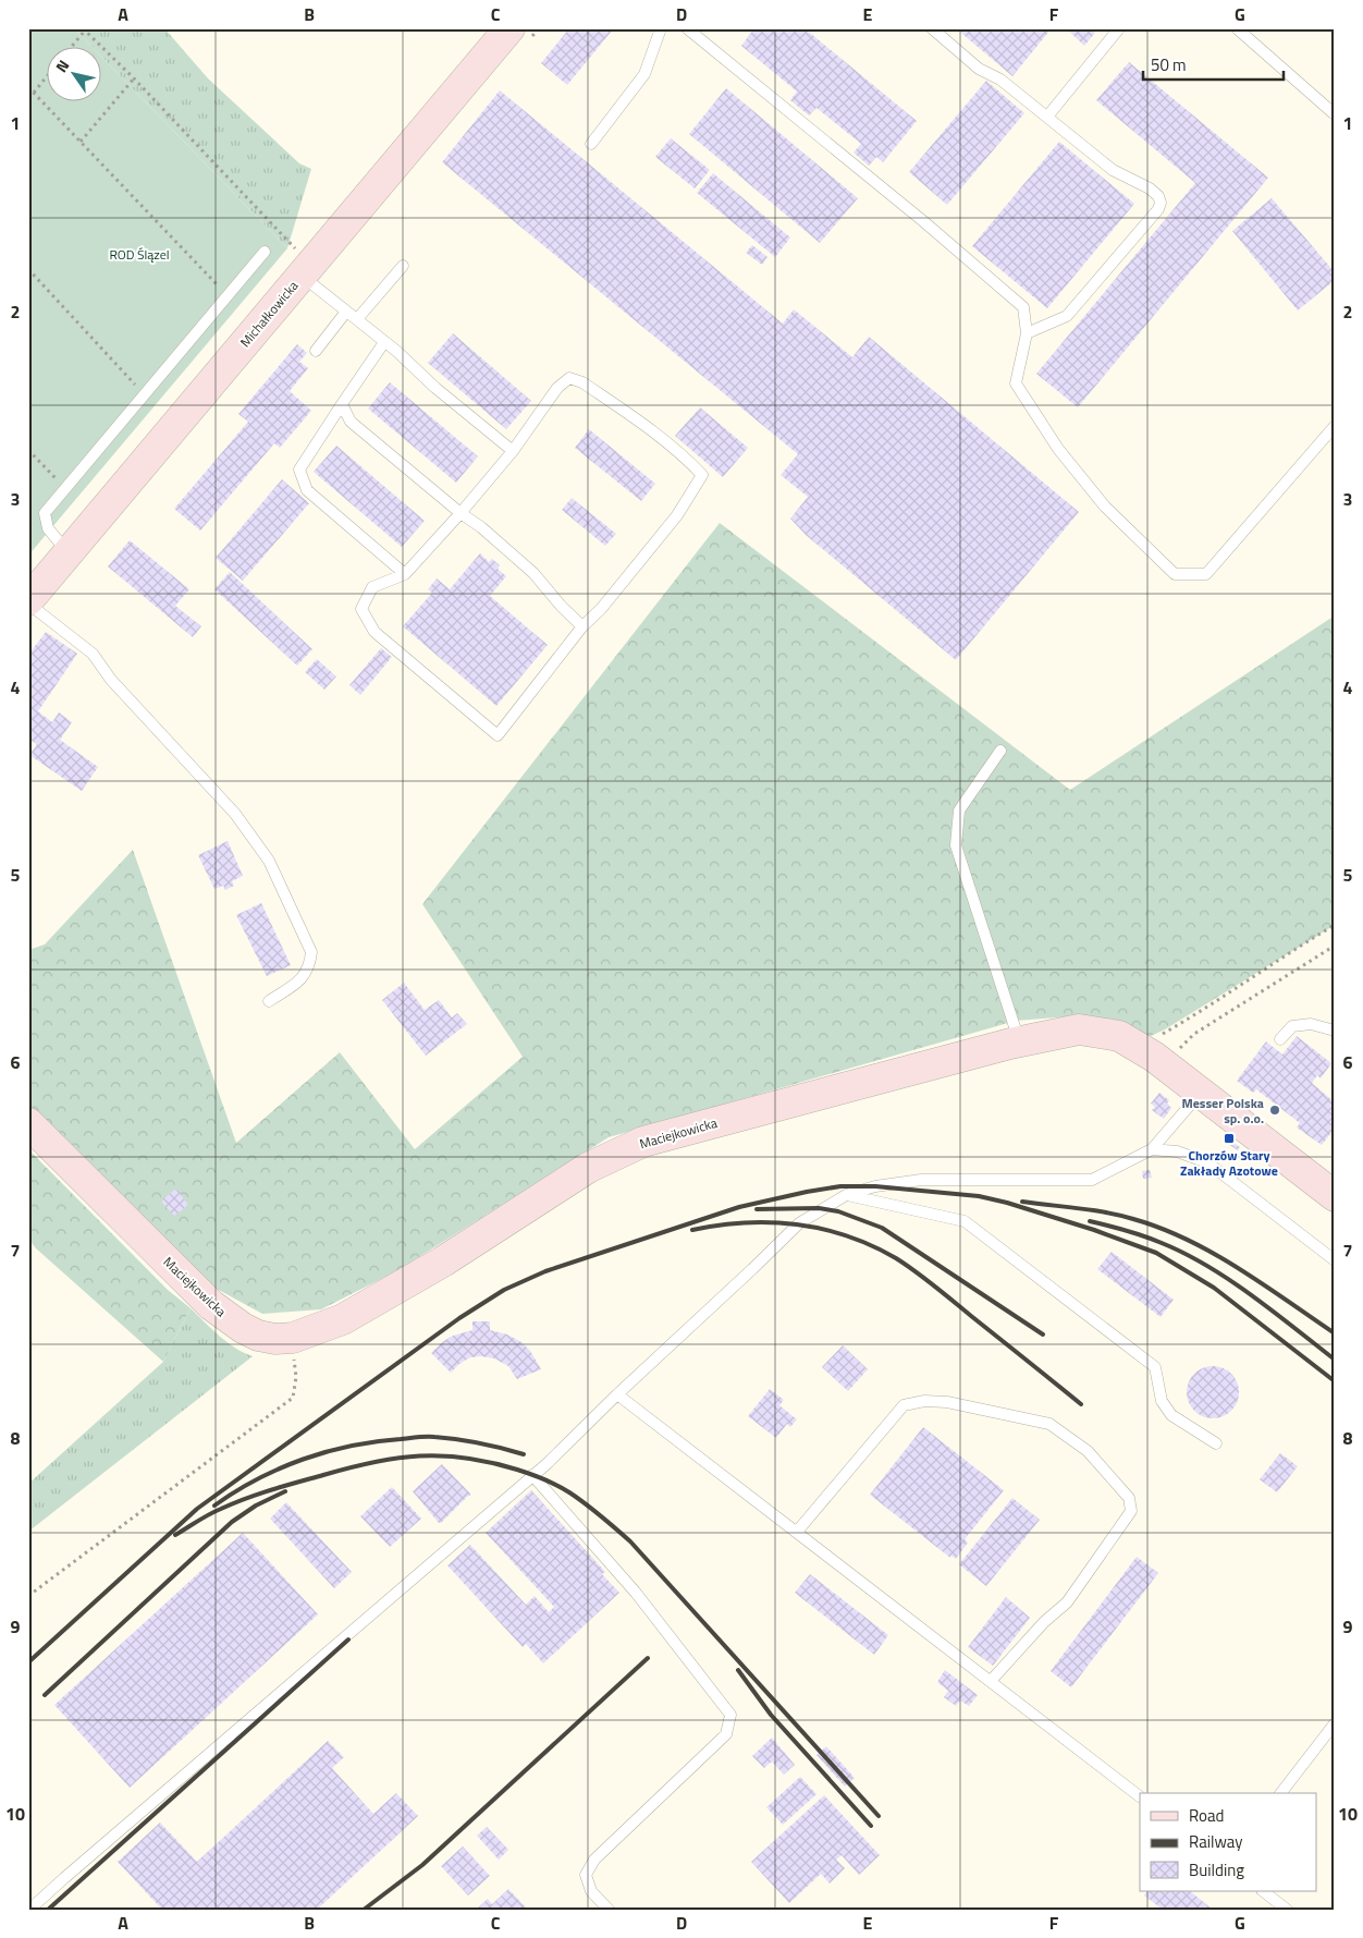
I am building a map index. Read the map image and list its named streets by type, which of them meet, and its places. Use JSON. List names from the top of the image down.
{
  "streets": {
    "street": ["Michałkowicka", "Maciejkowicka"]
  },
  "parks": ["ROD Ślązel"],
  "places": {
    "other": ["Messer Polska sp. o.o."],
    "transit": ["Chorzów Stary Zakłady Azotowe"]
  },
  "legend": ["Road", "Railway", "Building"],
  "scale_bar": "50 m",
  "north": "top left",
  "grid": {
    "columns": [
      "A",
      "B",
      "C",
      "D",
      "E",
      "F",
      "G"
    ],
    "rows": [
      "1",
      "2",
      "3",
      "4",
      "5",
      "6",
      "7",
      "8",
      "9",
      "10"
    ]
  }
}
